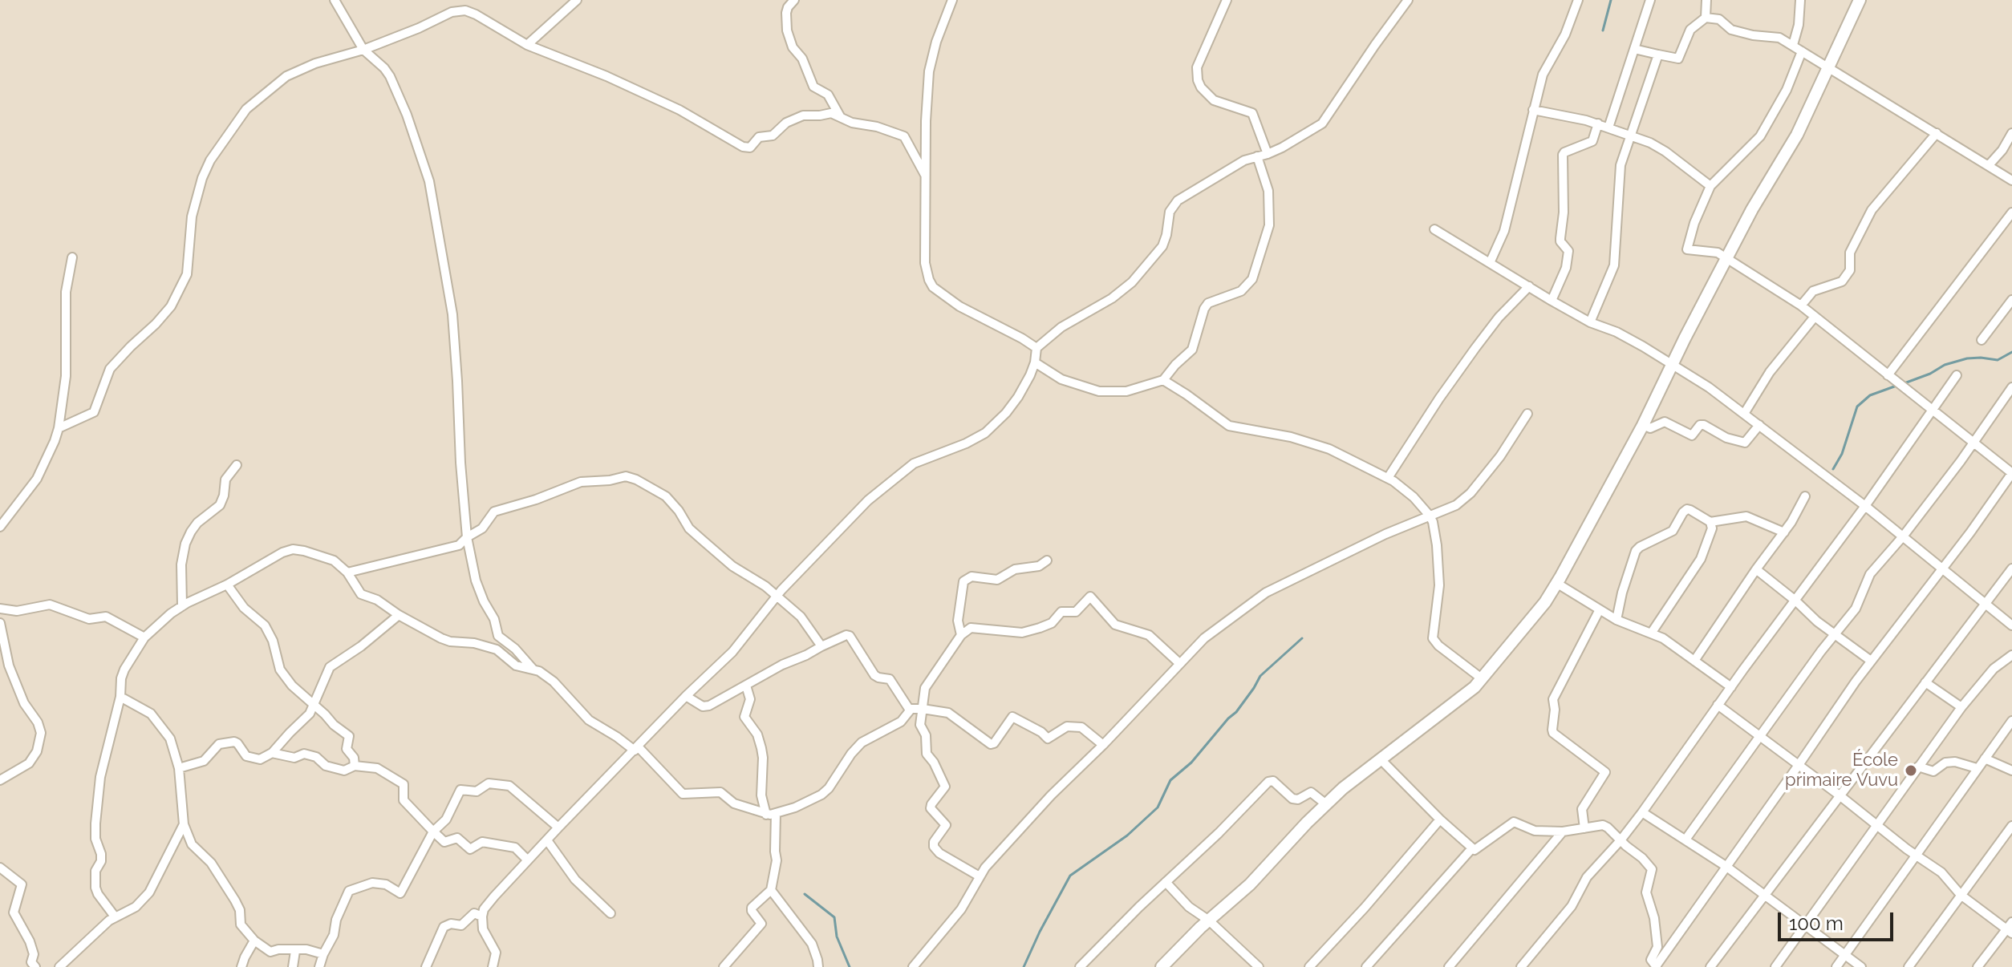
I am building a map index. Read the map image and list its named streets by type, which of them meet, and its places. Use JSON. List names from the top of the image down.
{
  "places": ["École primaire Vuvu"],
  "scale_bar": "100 m"
}
